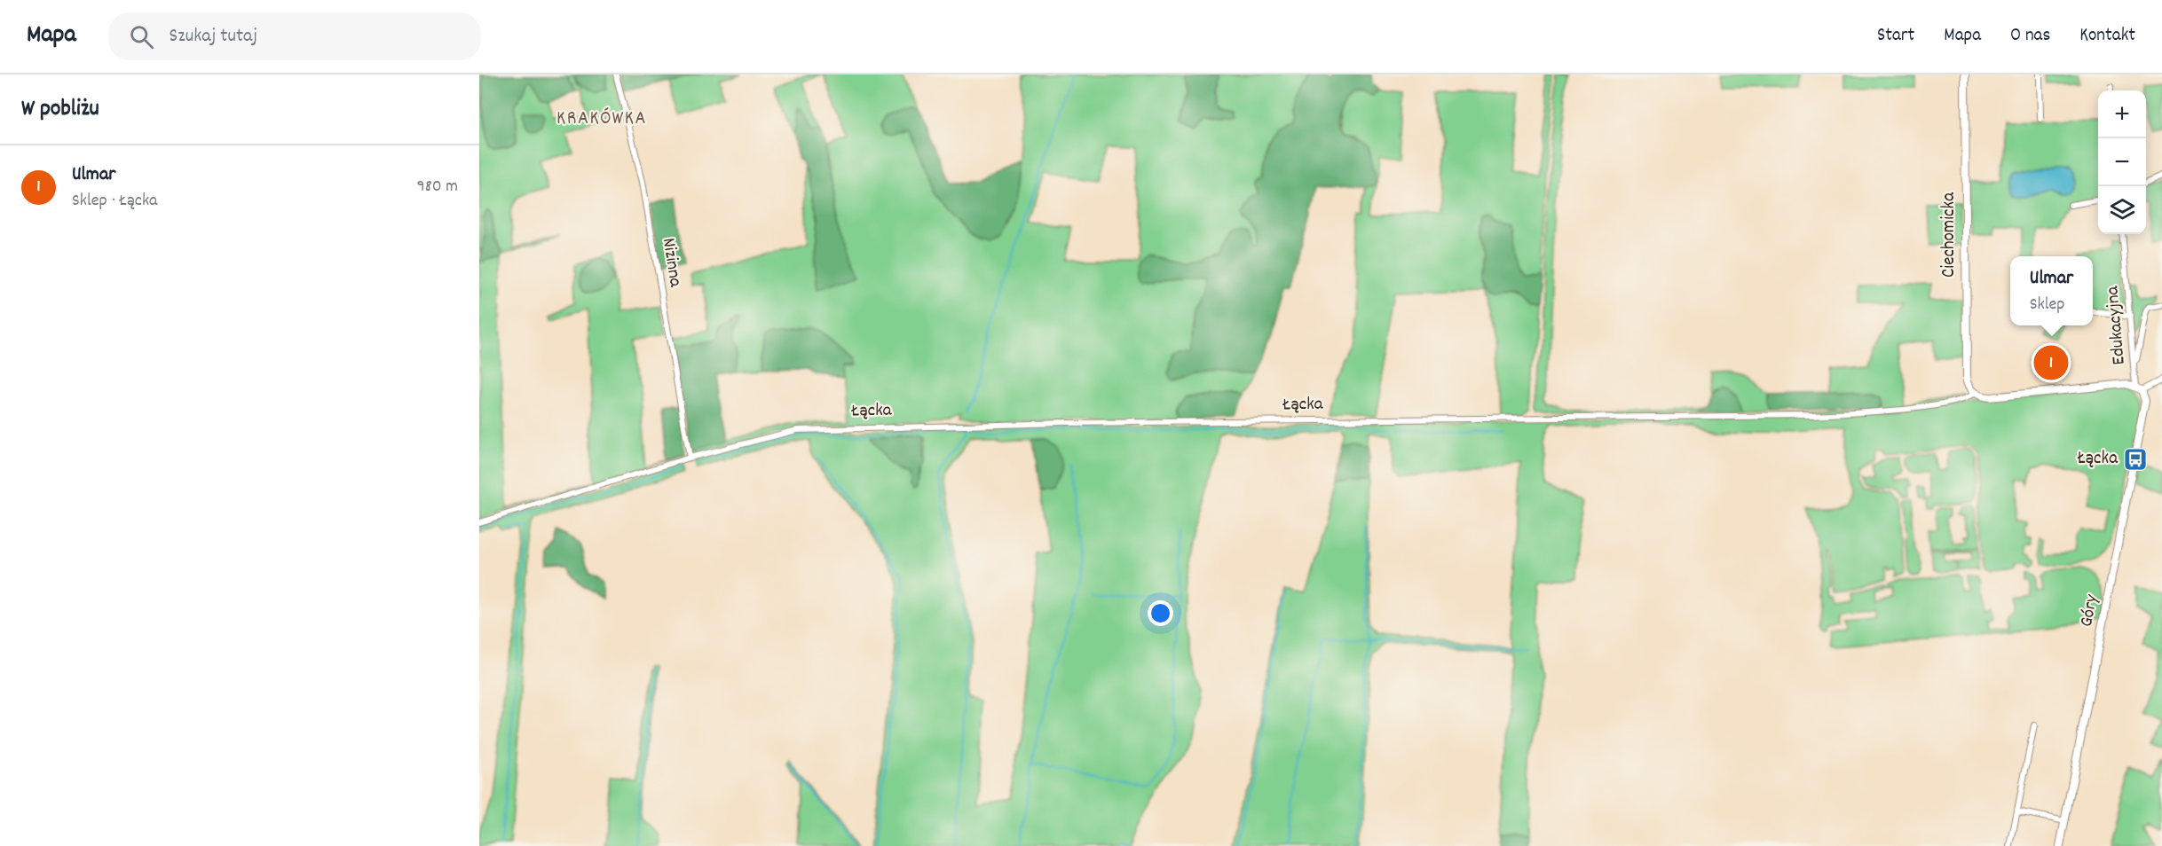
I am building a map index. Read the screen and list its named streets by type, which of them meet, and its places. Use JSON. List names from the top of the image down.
{
  "streets": {
    "street": [
      "Ciechomicka",
      "Nizinna",
      "Edukacyjna",
      "Łącka",
      "Góry"
    ]
  },
  "crossings": [
    ["Ciechomicka", "Łącka"],
    ["Nizinna", "Łącka"],
    ["Edukacyjna", "Łącka"],
    ["Edukacyjna", "Góry"],
    ["Łącka", "Góry"]
  ],
  "districts": ["KRAKÓWKA"],
  "places": {
    "bus stop": ["Łącka"]
  },
  "page": {
    "header": "Mapa",
    "search": "Szukaj tutaj",
    "nav": [
      "Start",
      "Mapa",
      "O nas",
      "Kontakt"
    ],
    "heading": "W pobliżu",
    "map_buttons": ["+", "−"],
    "list": [
      {
        "mark": "1",
        "name": "Ulmar",
        "note": "Sklep · Łącka",
        "value": "980 m"
      }
    ],
    "popup": ["Ulmar", "Sklep"],
    "pins": "1"
  }
}
